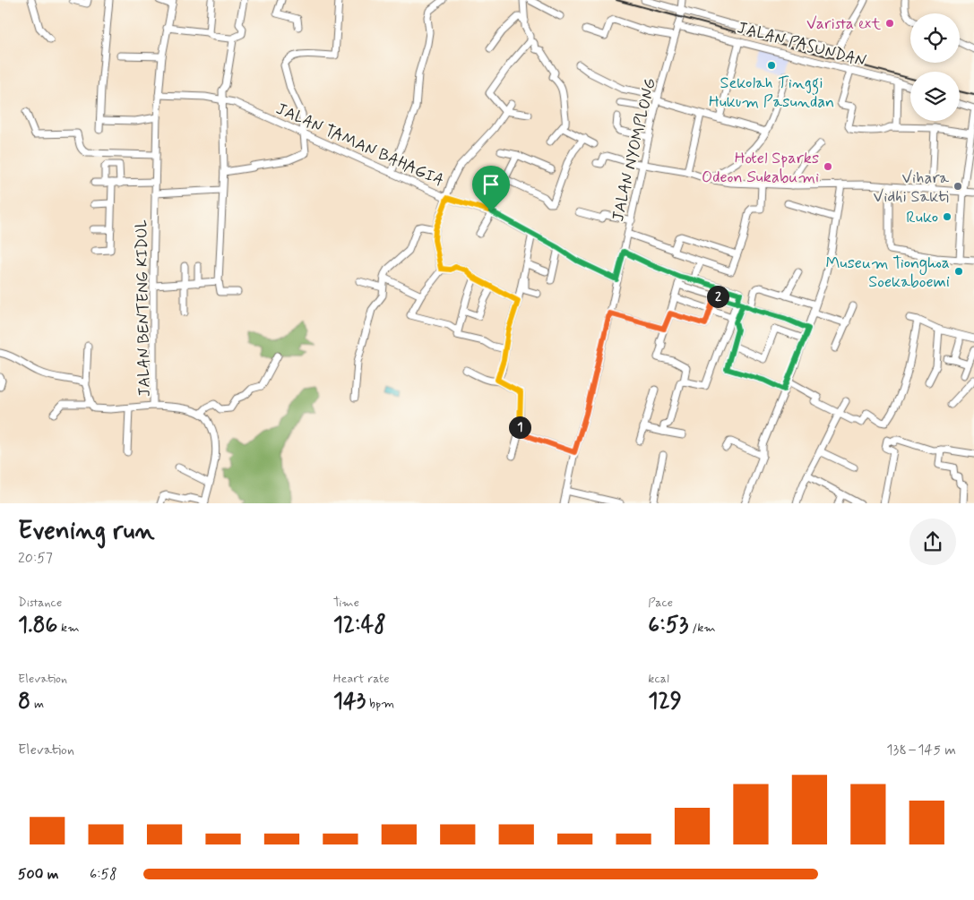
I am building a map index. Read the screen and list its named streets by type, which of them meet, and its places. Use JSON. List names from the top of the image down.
{
  "streets": {
    "street": [
      "JALAN PASUNDAN",
      "JALAN TAMAN BAHAGIA",
      "JALAN NYOMPLONG",
      "JALAN BENTENG KIDUL"
    ]
  },
  "crossings": [
    ["JALAN PASUNDAN", "JALAN NYOMPLONG"],
    ["JALAN TAMAN BAHAGIA", "JALAN NYOMPLONG"],
    ["JALAN TAMAN BAHAGIA", "JALAN BENTENG KIDUL"]
  ],
  "places": [
    "Varista ext",
    "Sekolah Tinggi Hukum Pasundan",
    "Hotel Sparks Odeon Sukabumi",
    "Vihara Vidhi Sakti",
    "Ruko",
    "Museum Tionghoa Soekaboemi"
  ],
  "page": {
    "pins": ["2", "1"],
    "heading": ["Evening run", "20:57"],
    "stats": [
      ["Distance", "1.86 km"],
      ["Time", "12:48"],
      ["Pace", "6:53 /km"],
      ["Elevation", "8 m"],
      ["Heart rate", "143 bpm"],
      ["kcal", "129"]
    ],
    "chart": ["Elevation", "138–145 m"],
    "list": [
      {
        "name": "500 m",
        "note": "6:58"
      }
    ]
  }
}
